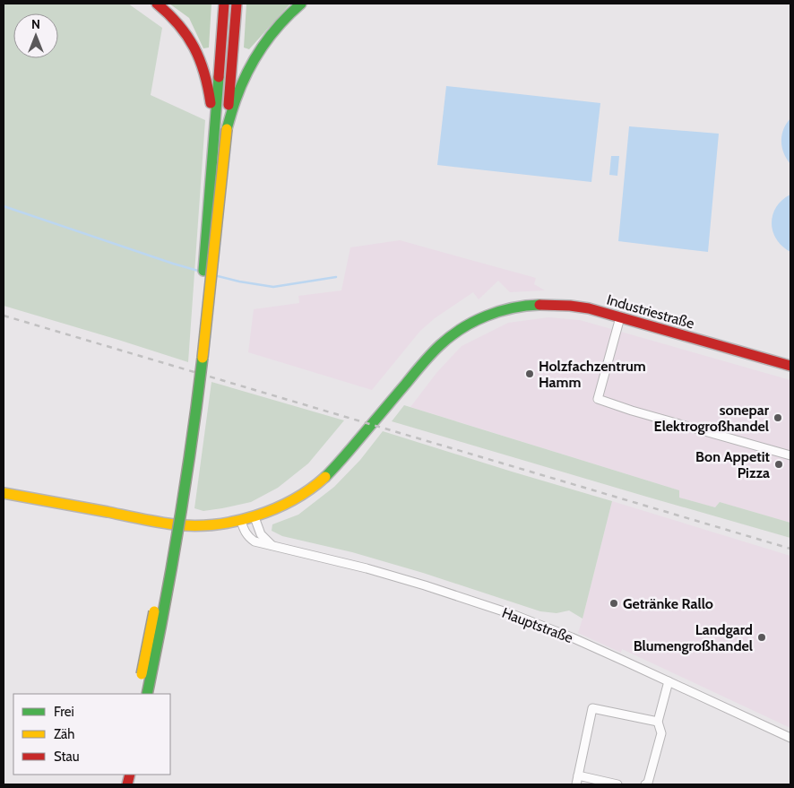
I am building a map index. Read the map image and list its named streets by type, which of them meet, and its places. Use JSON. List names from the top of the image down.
{
  "streets": {
    "main road": ["Industriestraße"],
    "street": ["Hauptstraße"]
  },
  "crossings": [
    ["Industriestraße", "Hauptstraße"]
  ],
  "places": [
    "Holzfachzentrum Hamm",
    "sonepar Elektrogroßhandel",
    "Bon Appetit Pizza",
    "Getränke Rallo",
    "Landgard Blumengroßhandel"
  ],
  "legend": ["Frei", "Zäh", "Stau"],
  "north": "top"
}
